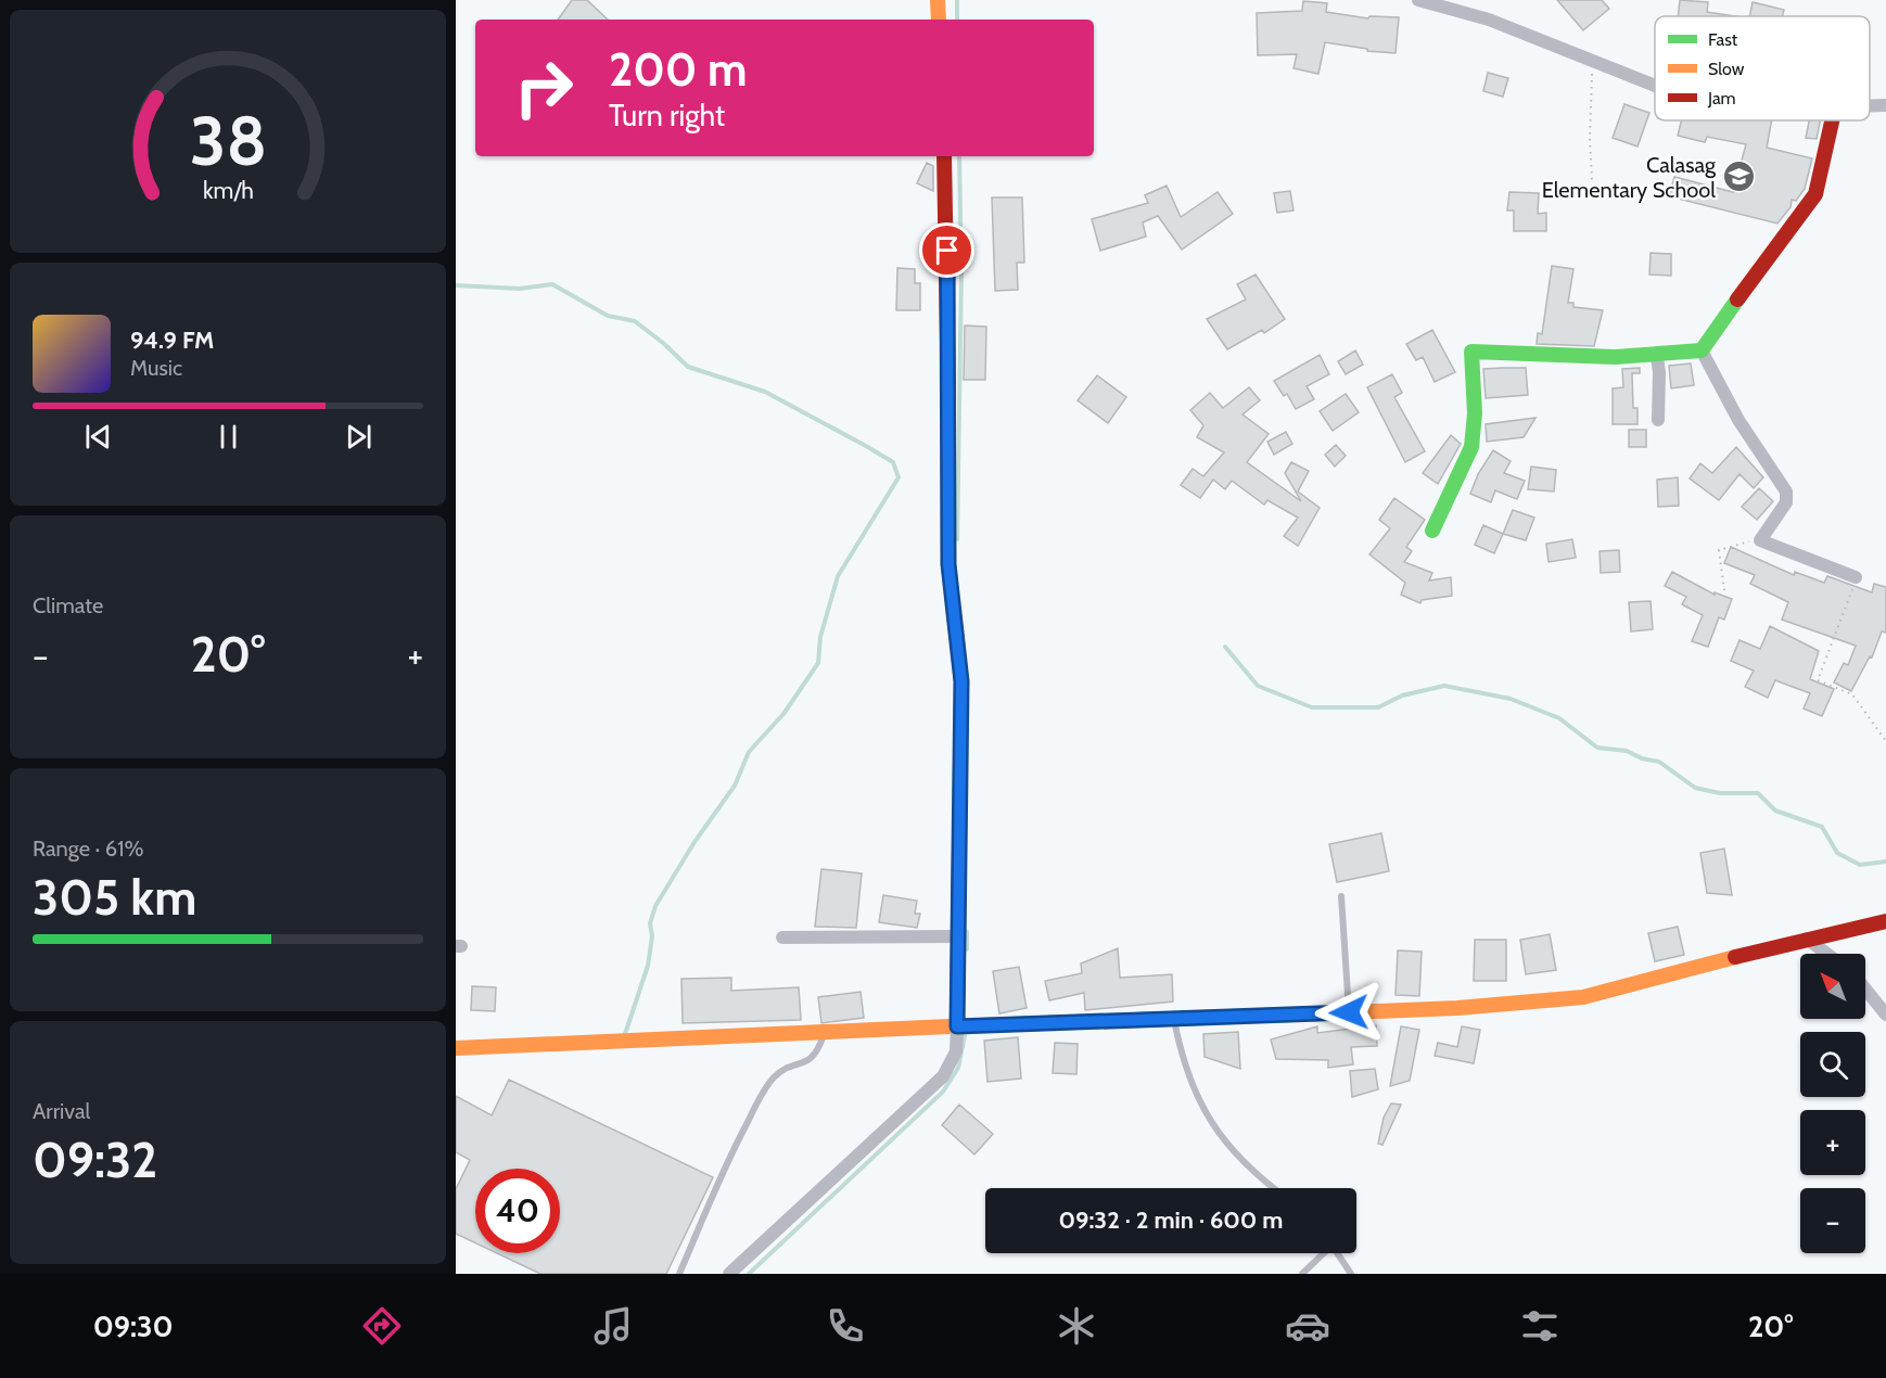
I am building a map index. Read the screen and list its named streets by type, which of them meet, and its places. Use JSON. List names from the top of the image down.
{
  "places": {
    "school or university": ["Calasag Elementary School"]
  },
  "legend": ["Fast", "Slow", "Jam"],
  "north": "top left",
  "page": {
    "turn": ["200 m", "Turn right"],
    "song": ["94.9 FM", "Music"],
    "tile": [
      "Climate",
      ["Range · 61%", "305 km"],
      ["Arrival", "09:32"]
    ],
    "heat": ["−", "20°", "+"],
    "map_buttons": ["+", "−"],
    "limit": "40",
    "trip": "09:32 · 2 min · 600 m",
    "tabs": ["09:30", "20°"],
    "gauge": ["38", "km/h"]
  }
}
